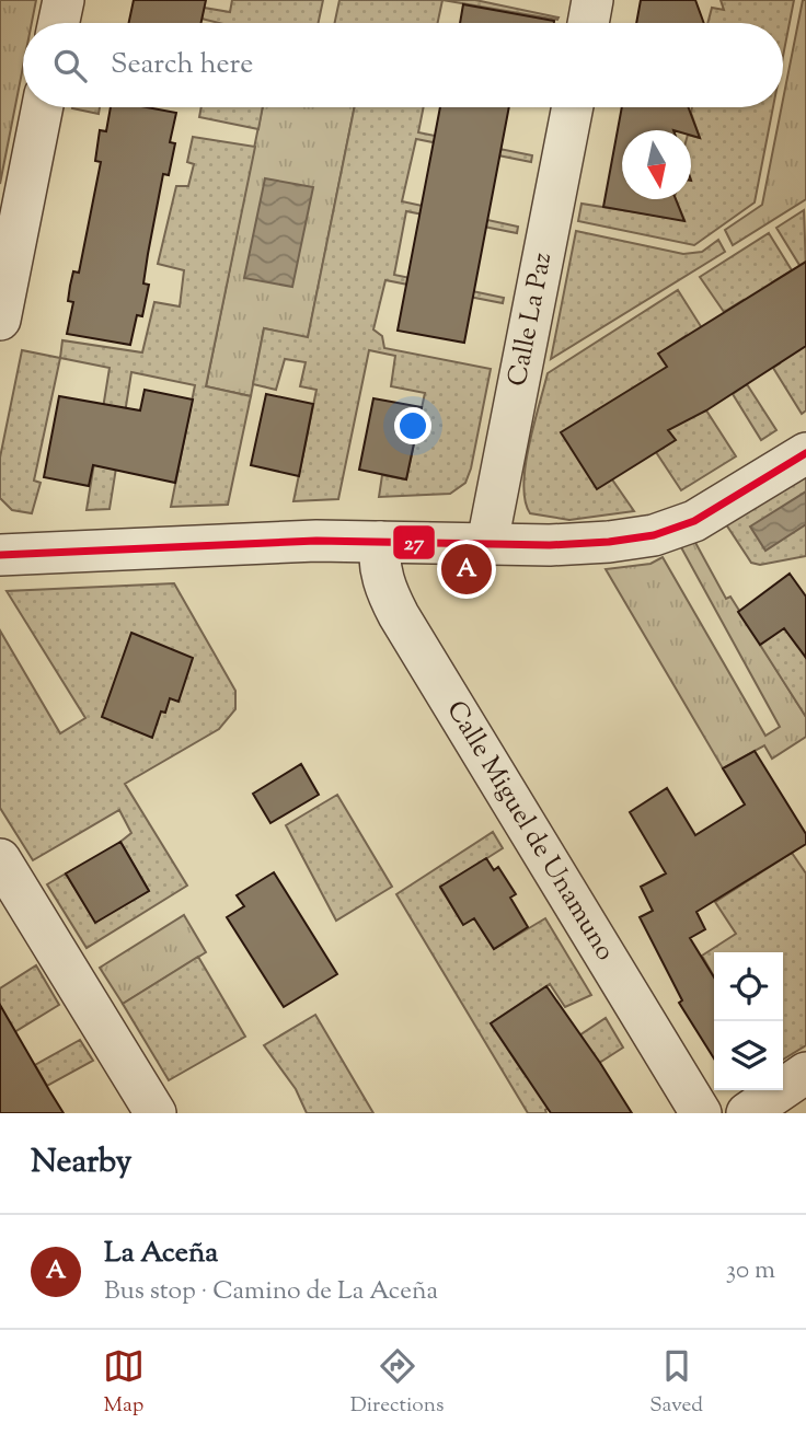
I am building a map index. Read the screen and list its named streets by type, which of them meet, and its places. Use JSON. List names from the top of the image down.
{
  "streets": {
    "street": ["Calle La Paz", "Calle Miguel de Unamuno"]
  },
  "lines": ["transit line 27"],
  "north": "bottom",
  "page": {
    "search": "Search here",
    "pins": "A",
    "heading": "Nearby",
    "list": [
      {
        "mark": "A",
        "name": "La Aceña",
        "note": "Bus stop · Camino de La Aceña",
        "value": "30 m"
      }
    ],
    "nav": ["Map", "Directions", "Saved"]
  }
}
